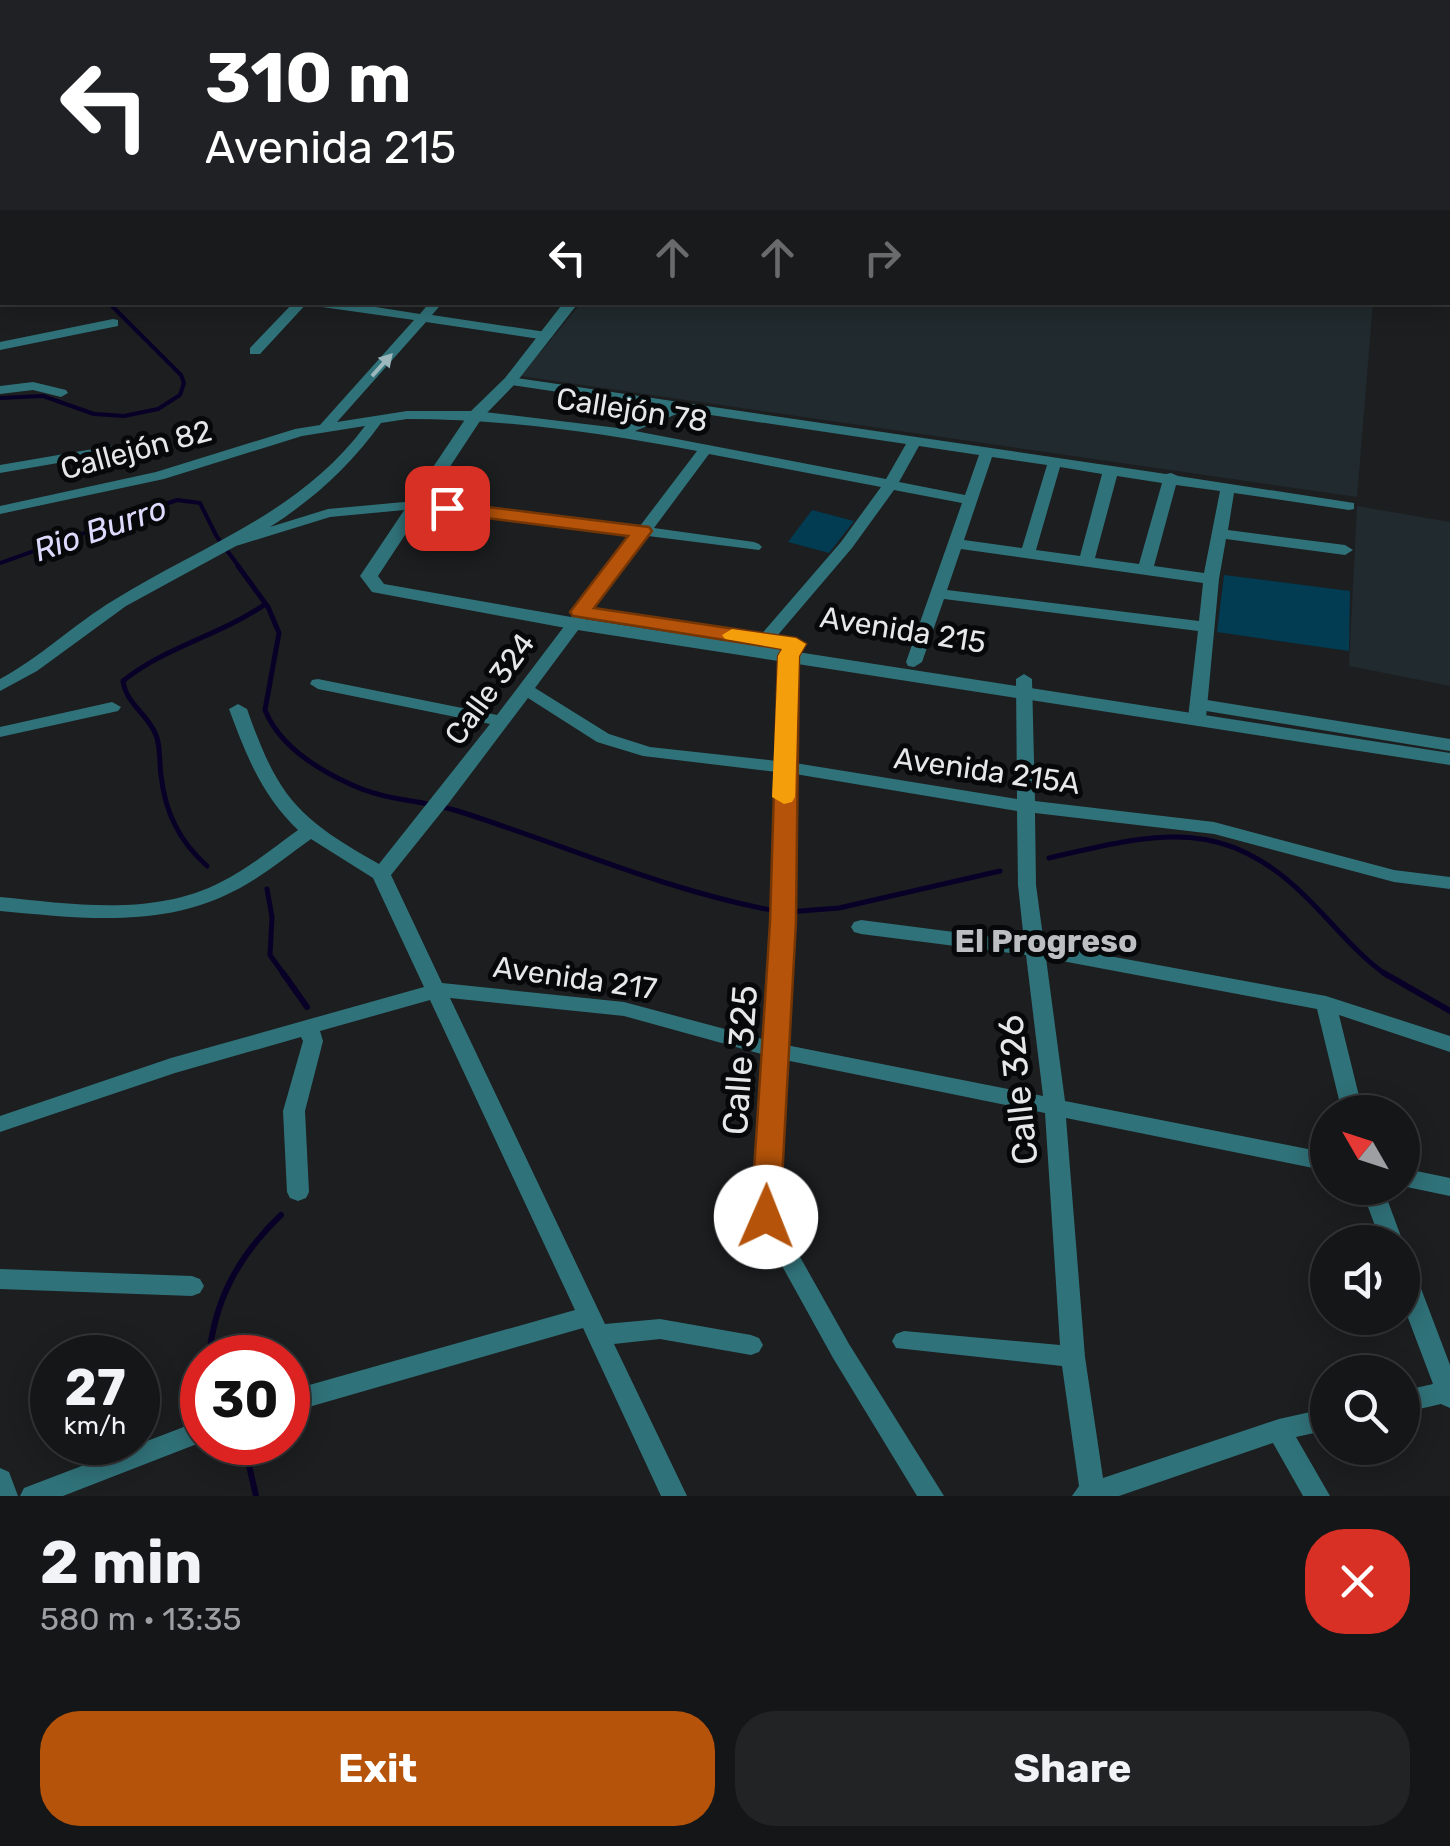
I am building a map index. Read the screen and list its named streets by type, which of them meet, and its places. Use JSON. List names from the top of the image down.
{
  "streets": {
    "street": [
      "Callejón 78",
      "Callejón 82",
      "Avenida 215",
      "Calle 324",
      "Avenida 215A",
      "Avenida 217",
      "Calle 325",
      "Calle 326"
    ]
  },
  "crossings": [
    ["Callejón 78", "Callejón 82"],
    ["Callejón 78", "Calle 324"],
    ["Avenida 215", "Calle 324"],
    ["Avenida 215", "Calle 325"],
    ["Avenida 215", "Calle 326"],
    ["Calle 324", "Avenida 215A"],
    ["Avenida 215A", "Calle 325"],
    ["Avenida 215A", "Calle 326"],
    ["Avenida 217", "Calle 325"],
    ["Avenida 217", "Calle 326"]
  ],
  "districts": ["El Progreso"],
  "water": ["Rio Burro"],
  "north": "top left",
  "page": {
    "turn": ["310 m", "Avenida 215"],
    "speed": "27 km/h",
    "limit": "30",
    "heading": ["2 min", "580 m · 13:35"],
    "buttons": ["Exit", "Share"]
  }
}
